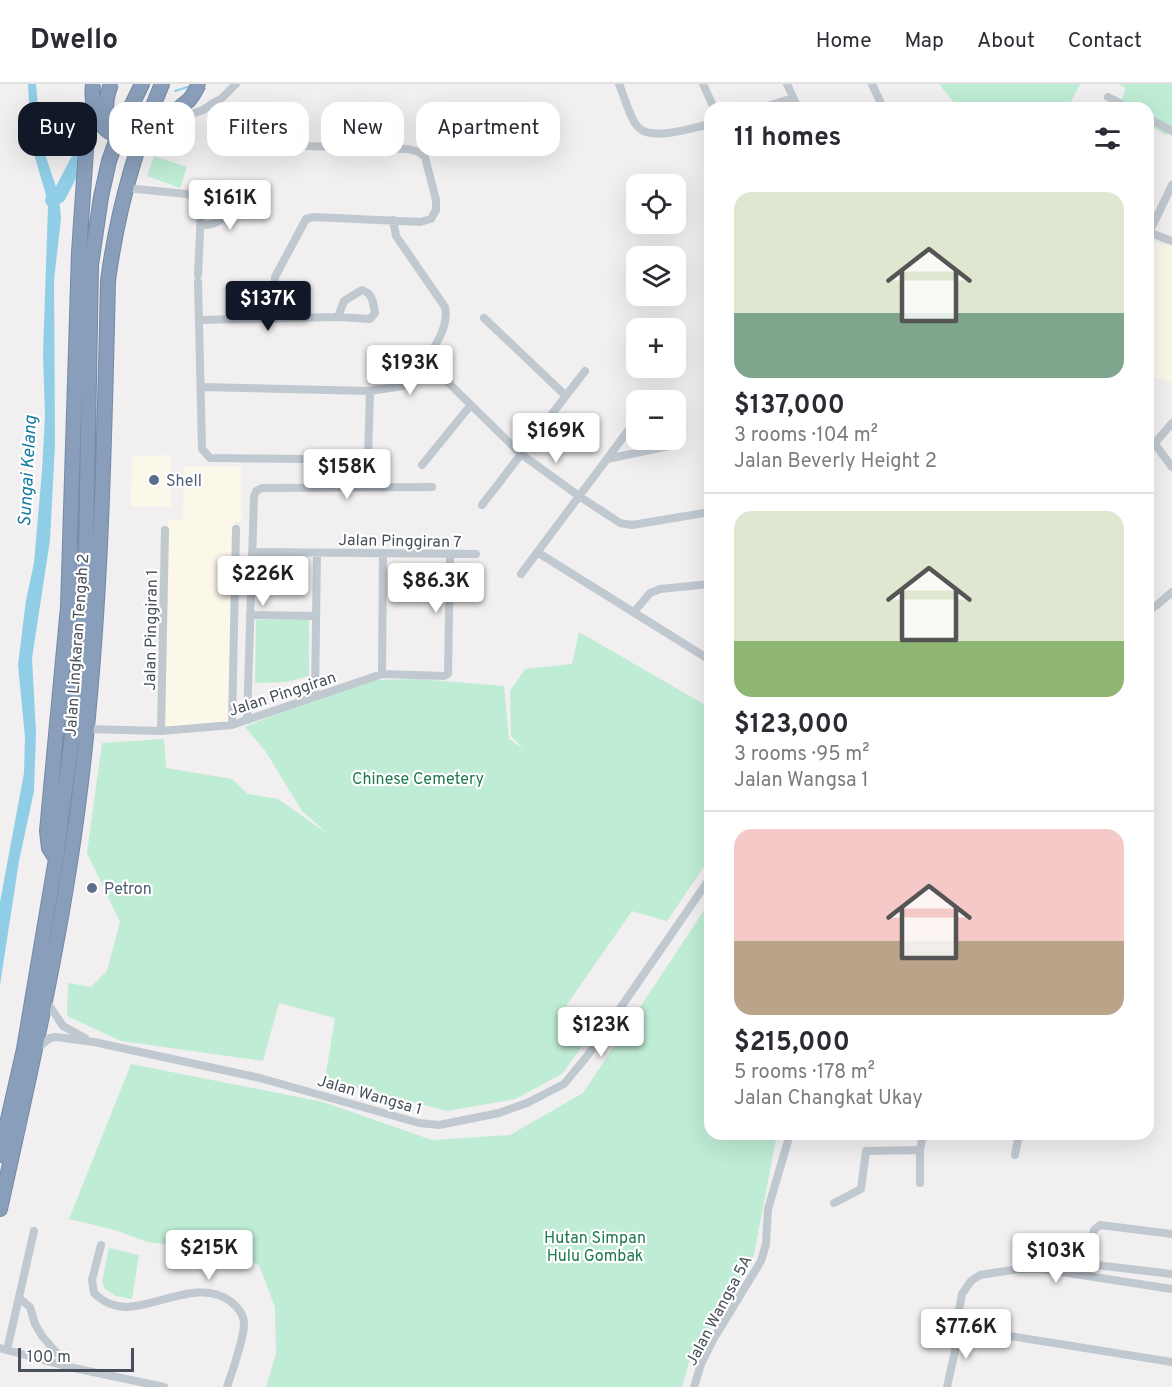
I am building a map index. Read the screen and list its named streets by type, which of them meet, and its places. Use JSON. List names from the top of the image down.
{
  "streets": {
    "highway": ["Jalan Lingkaran Tengah 2"],
    "street": [
      "Jalan Pinggiran 7",
      "Jalan Pinggiran 1",
      "Jalan Pinggiran",
      "Jalan Wangsa 1",
      "Jalan Wangsa 5A"
    ]
  },
  "crossings": [
    ["Jalan Pinggiran 7", "Jalan Pinggiran"],
    ["Jalan Pinggiran 1", "Jalan Pinggiran"],
    ["Jalan Lingkaran Tengah 2", "Jalan Pinggiran"],
    ["Jalan Lingkaran Tengah 2", "Jalan Wangsa 1"]
  ],
  "water": ["Sungai Kelang"],
  "parks": ["Chinese Cemetery", "Hutan Simpan Hulu Gombak"],
  "places": ["Shell", "Petron"],
  "scale_bar": "100 m",
  "page": {
    "header": "Dwello",
    "nav": [
      "Home",
      "Map",
      "About",
      "Contact"
    ],
    "chip": [
      "Buy",
      "Rent",
      "Filters",
      "New",
      "Apartment"
    ],
    "heading": "11 homes",
    "map_buttons": ["+", "−"],
    "list": [
      {
        "name": "$137,000",
        "note": "3 rooms · 104 m² · Jalan Beverly Height 2"
      },
      {
        "name": "$123,000",
        "note": "3 rooms · 95 m² · Jalan Wangsa 1"
      },
      {
        "name": "$215,000",
        "note": "5 rooms · 178 m² · Jalan Changkat Ukay"
      }
    ],
    "price": [
      "$161K",
      "$137K",
      "$193K",
      "$169K",
      "$158K",
      "$226K",
      "$86.3K",
      "$123K",
      "$215K",
      "$103K",
      "$77.6K"
    ],
    "scale": "100 m"
  }
}
